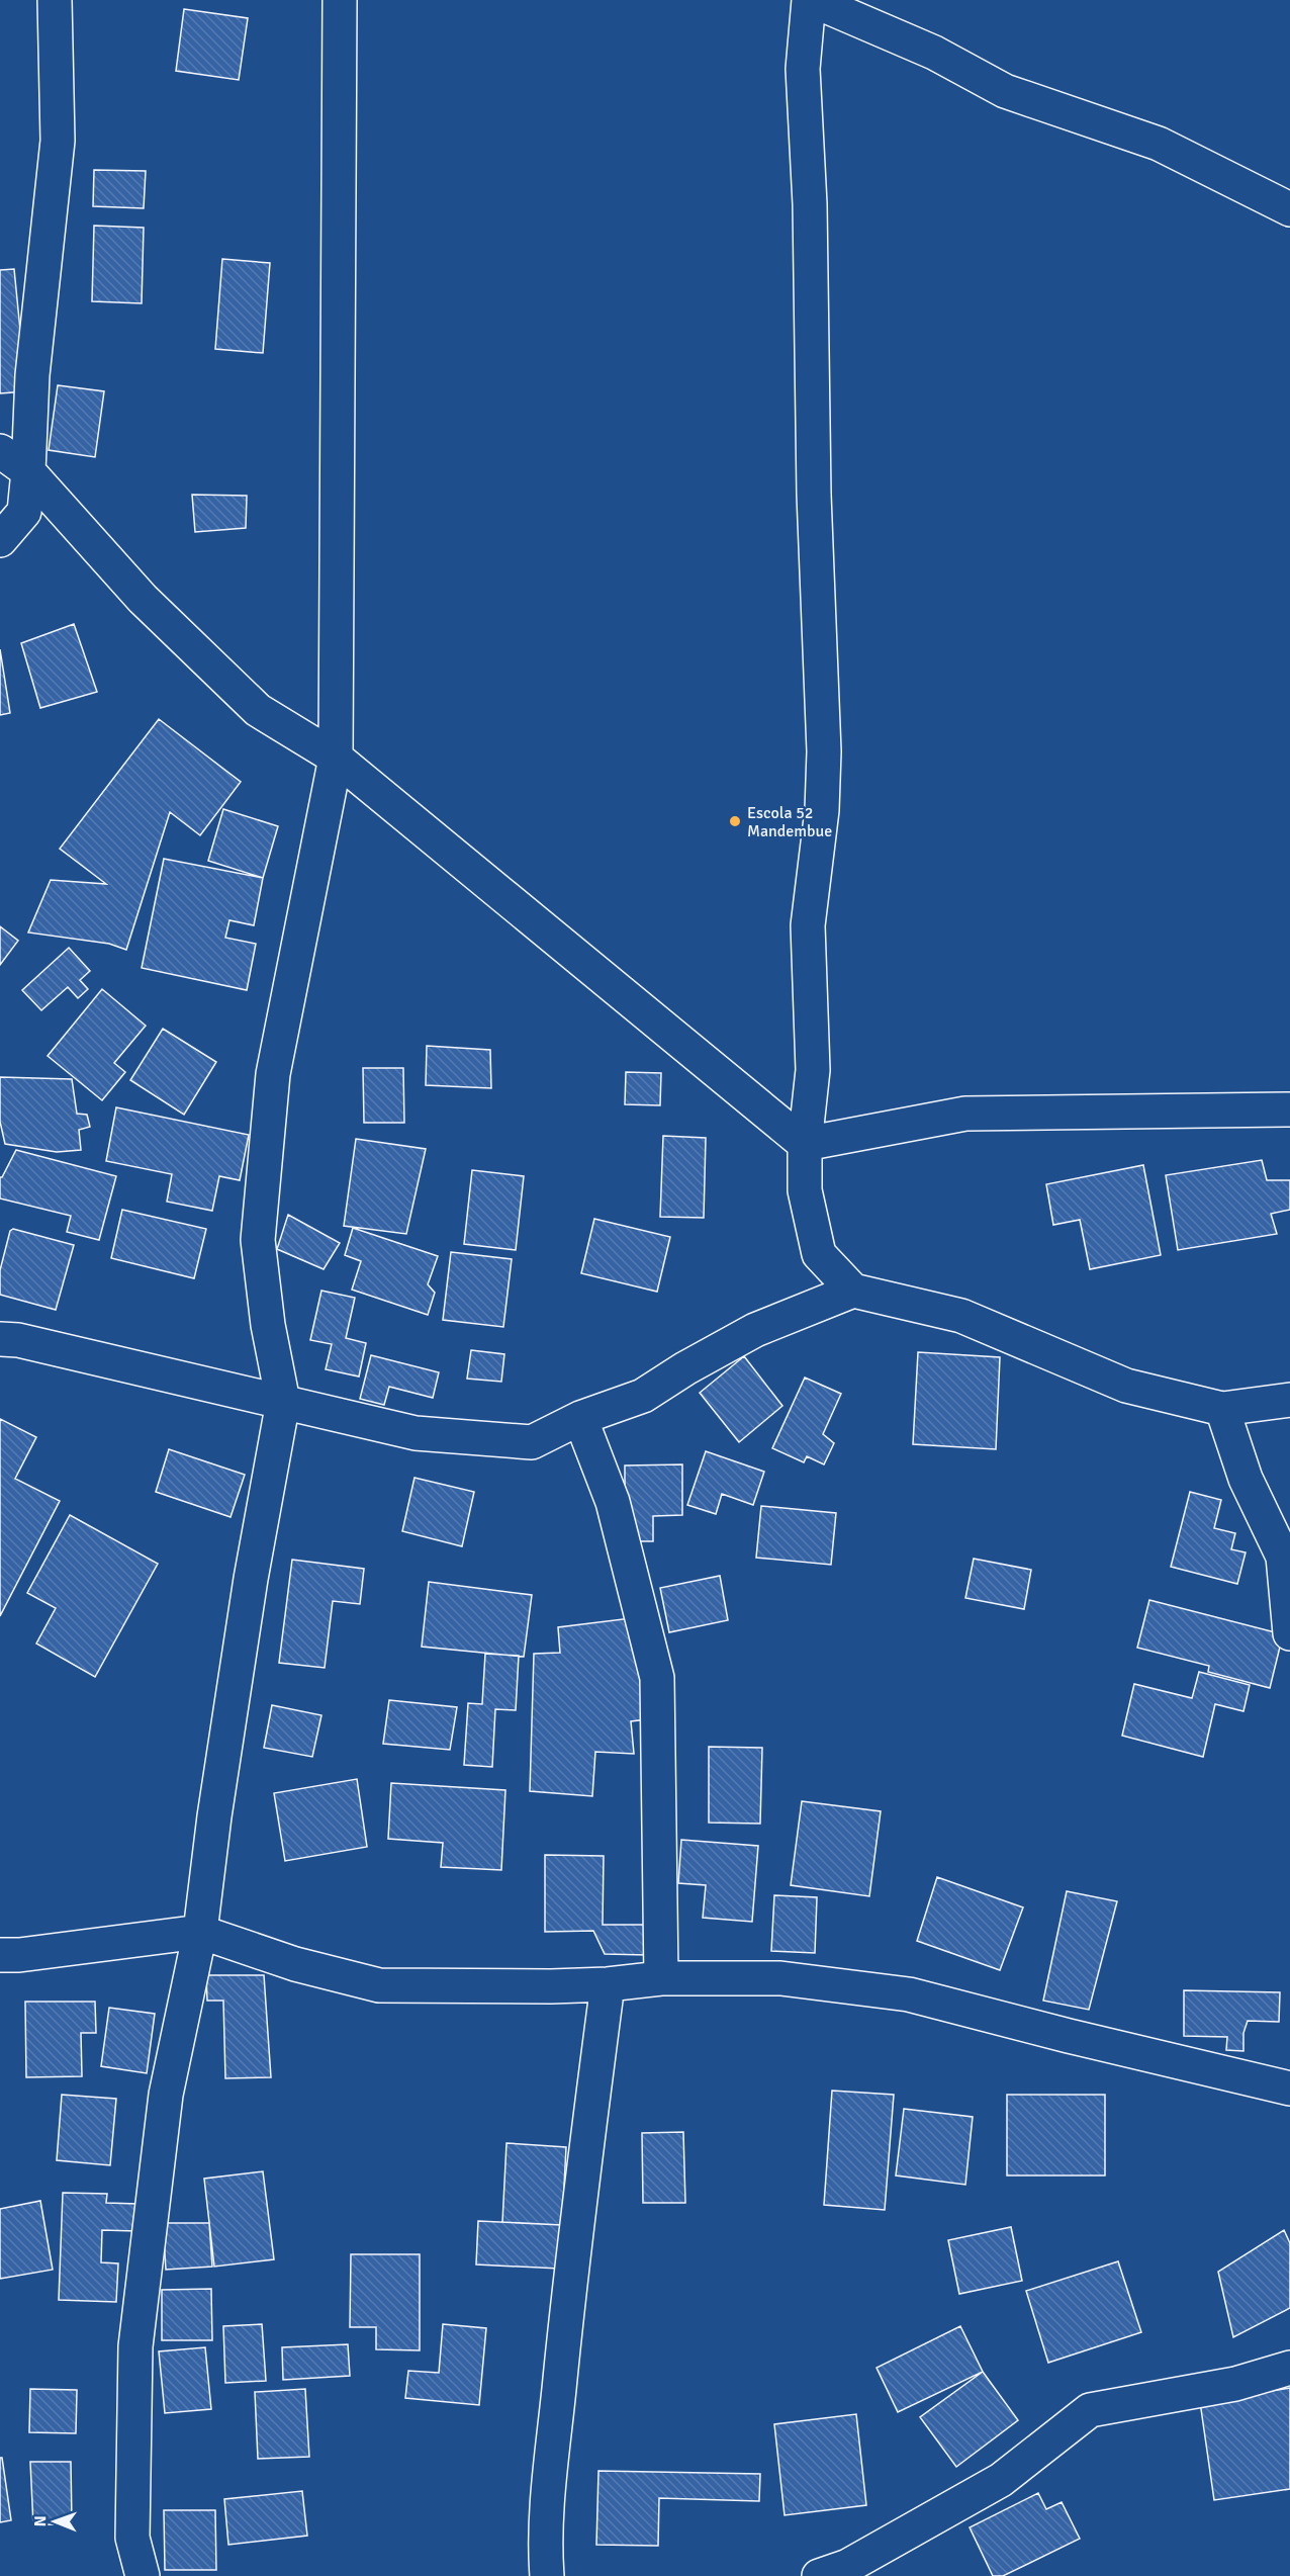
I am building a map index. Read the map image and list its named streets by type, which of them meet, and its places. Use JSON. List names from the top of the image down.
{
  "places": ["Escola 52 Mandembue"],
  "north": "left"
}
